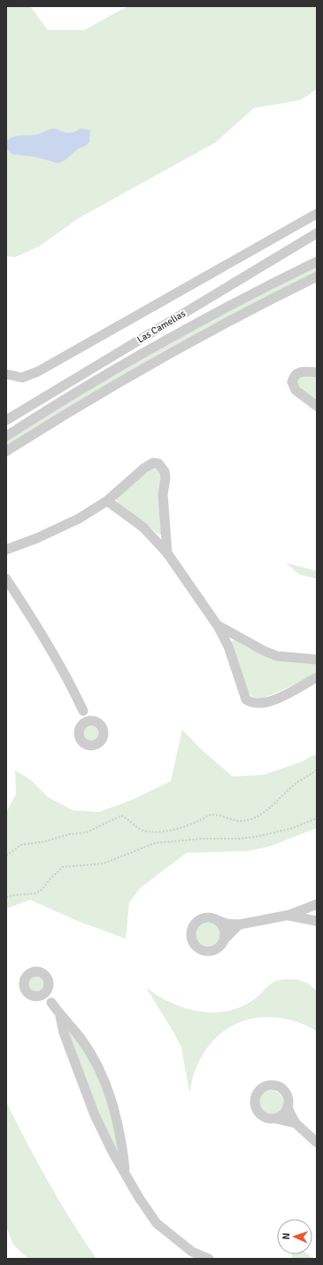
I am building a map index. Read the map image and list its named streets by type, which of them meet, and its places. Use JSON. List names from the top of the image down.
{
  "streets": {
    "street": ["Las Camelias"]
  },
  "north": "left"
}
